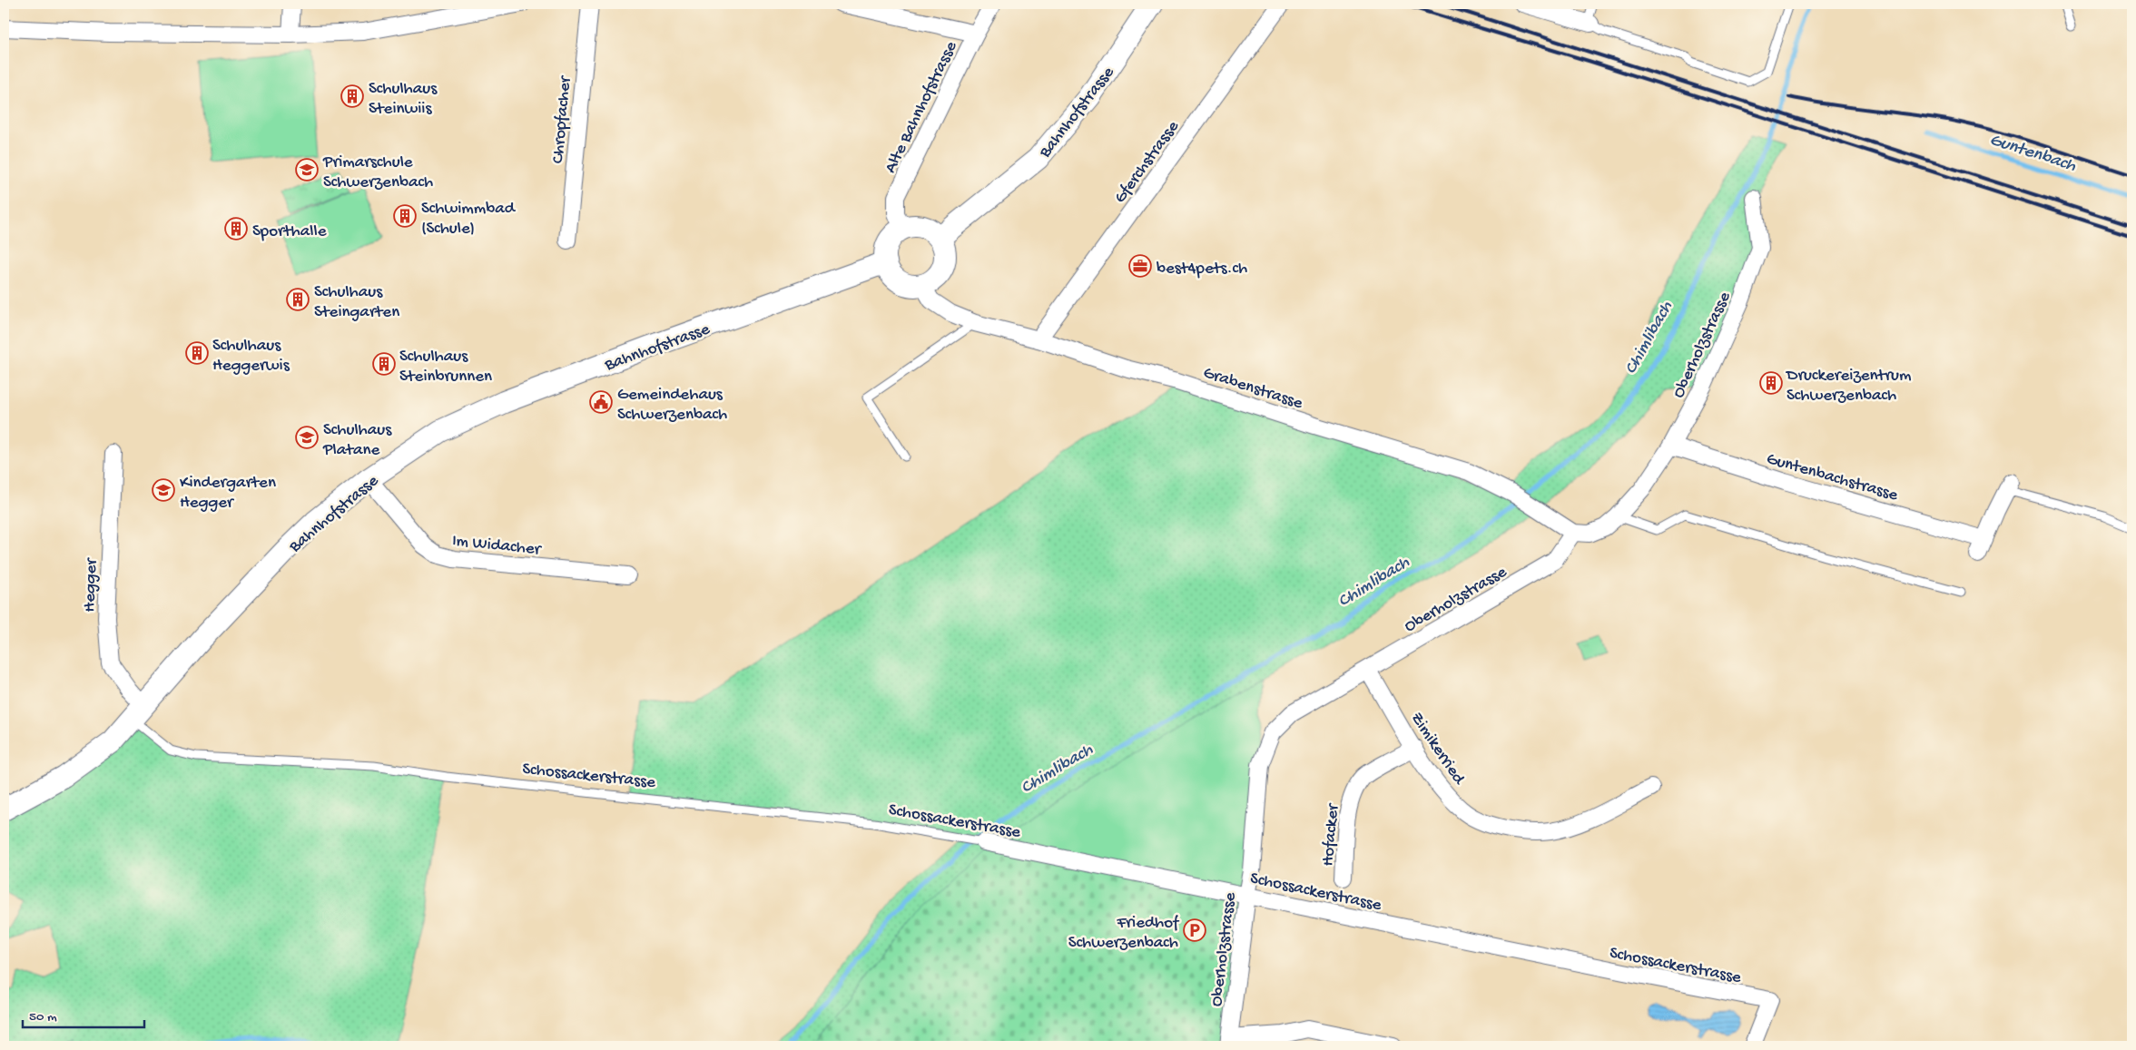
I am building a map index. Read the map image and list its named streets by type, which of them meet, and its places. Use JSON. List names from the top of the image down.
{
  "streets": {
    "main road": ["Bahnhofstrasse"],
    "street": [
      "Alte Bahnhofstrasse",
      "Chropfacher",
      "Gferchstrasse",
      "Oberholzstrasse",
      "Grabenstrasse",
      "Guntenbachstrasse",
      "Im Widacher",
      "Hegger",
      "Zimikerried",
      "Schossackerstrasse",
      "Hofacker"
    ]
  },
  "crossings": [
    ["Alte Bahnhofstrasse", "Bahnhofstrasse"],
    ["Alte Bahnhofstrasse", "Grabenstrasse"],
    ["Bahnhofstrasse", "Grabenstrasse"],
    ["Bahnhofstrasse", "Im Widacher"],
    ["Bahnhofstrasse", "Hegger"],
    ["Bahnhofstrasse", "Schossackerstrasse"],
    ["Gferchstrasse", "Grabenstrasse"],
    ["Oberholzstrasse", "Grabenstrasse"],
    ["Oberholzstrasse", "Guntenbachstrasse"],
    ["Oberholzstrasse", "Zimikerried"],
    ["Oberholzstrasse", "Schossackerstrasse"],
    ["Hegger", "Schossackerstrasse"],
    ["Zimikerried", "Hofacker"]
  ],
  "water": ["Guntenbach", "Chimlibach"],
  "places": {
    "building": [
      "Schulhaus Steinwiis",
      "Schwimmbad (Schule)",
      "Sporthalle",
      "Schulhaus Steingarten",
      "Schulhaus Heggerwis",
      "Schulhaus Steinbrunnen",
      "Druckereizentrum Schwerzenbach"
    ],
    "school or university": ["Primarschule Schwerzenbach", "Schulhaus Platane", "Kindergarten Hegger"],
    "office": ["best4pets.ch"],
    "public building": ["Gemeindehaus Schwerzenbach"],
    "parking": ["Friedhof Schwerzenbach"]
  },
  "scale_bar": "50 m"
}
